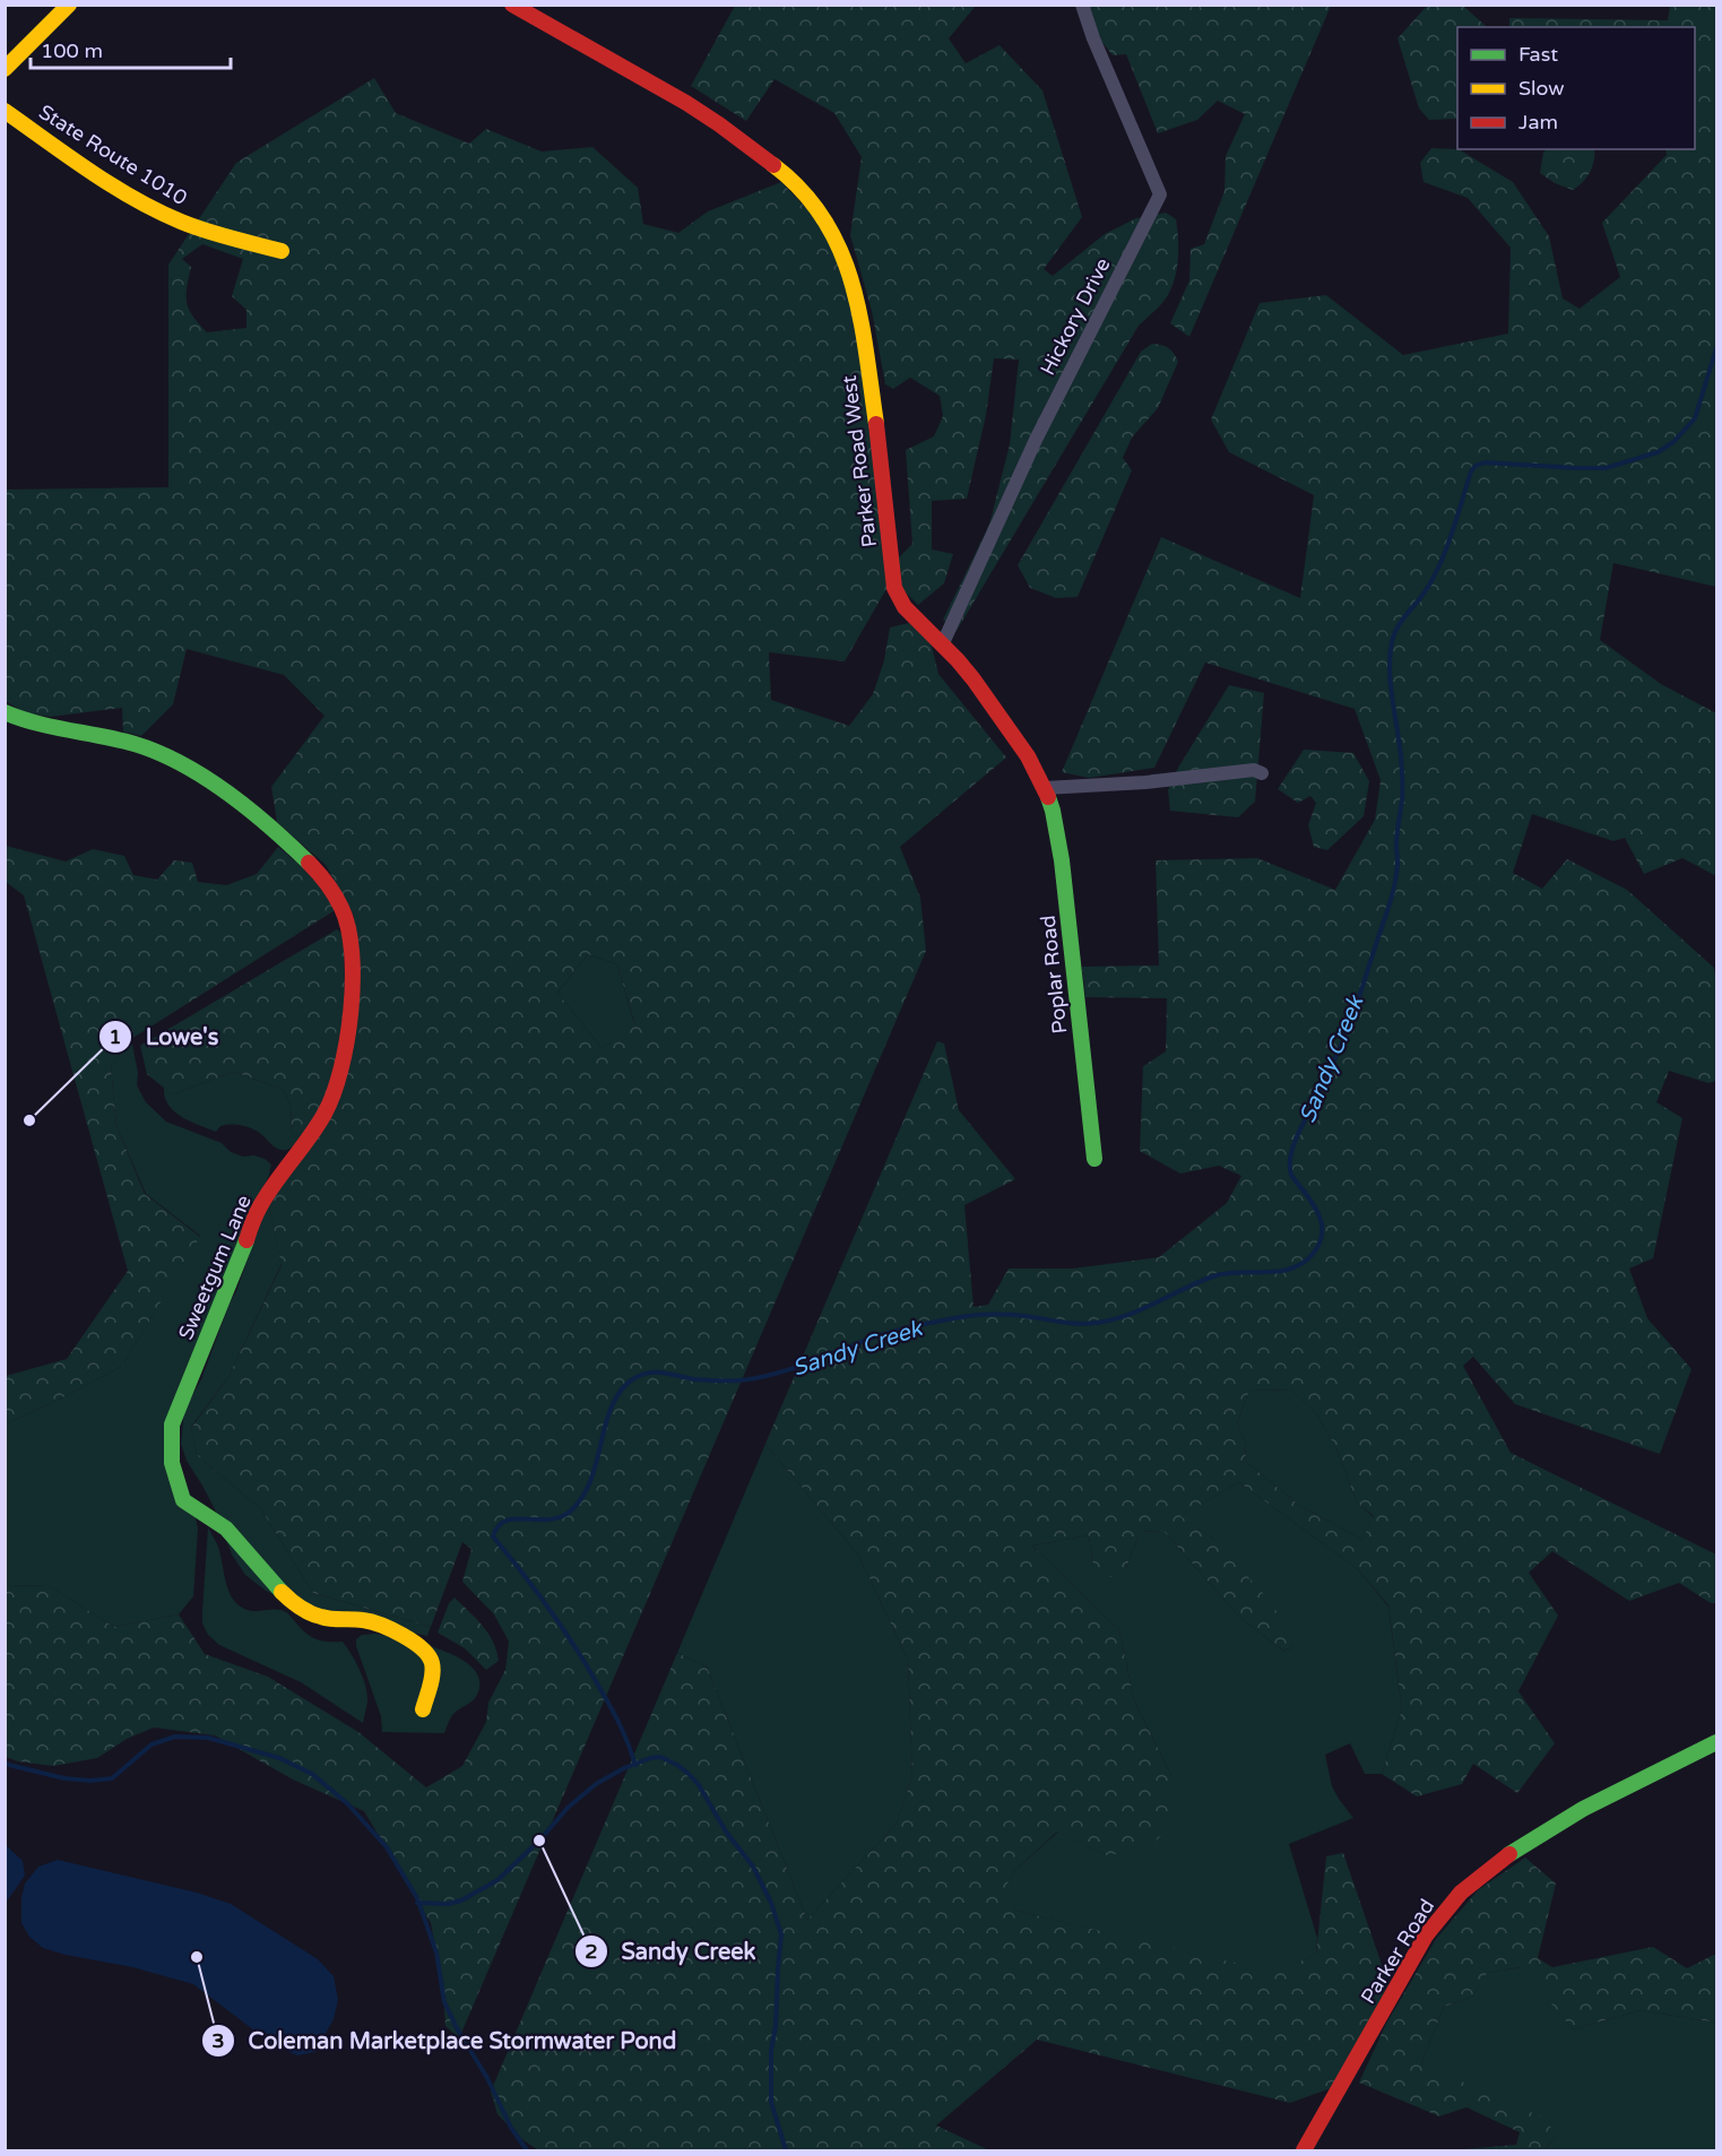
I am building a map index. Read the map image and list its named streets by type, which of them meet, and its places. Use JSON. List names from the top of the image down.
{
  "streets": {
    "street": [
      "State Route 1010",
      "Hickory Drive",
      "Parker Road West",
      "Poplar Road",
      "Sweetgum Lane",
      "Parker Road"
    ]
  },
  "crossings": [
    ["Hickory Drive", "Parker Road West"],
    ["Parker Road West", "Poplar Road"]
  ],
  "water": ["Sandy Creek"],
  "places": ["Lowe's", "Sandy Creek", "Coleman Marketplace Stormwater Pond"],
  "legend": ["Fast", "Slow", "Jam"],
  "scale_bar": "100 m"
}
